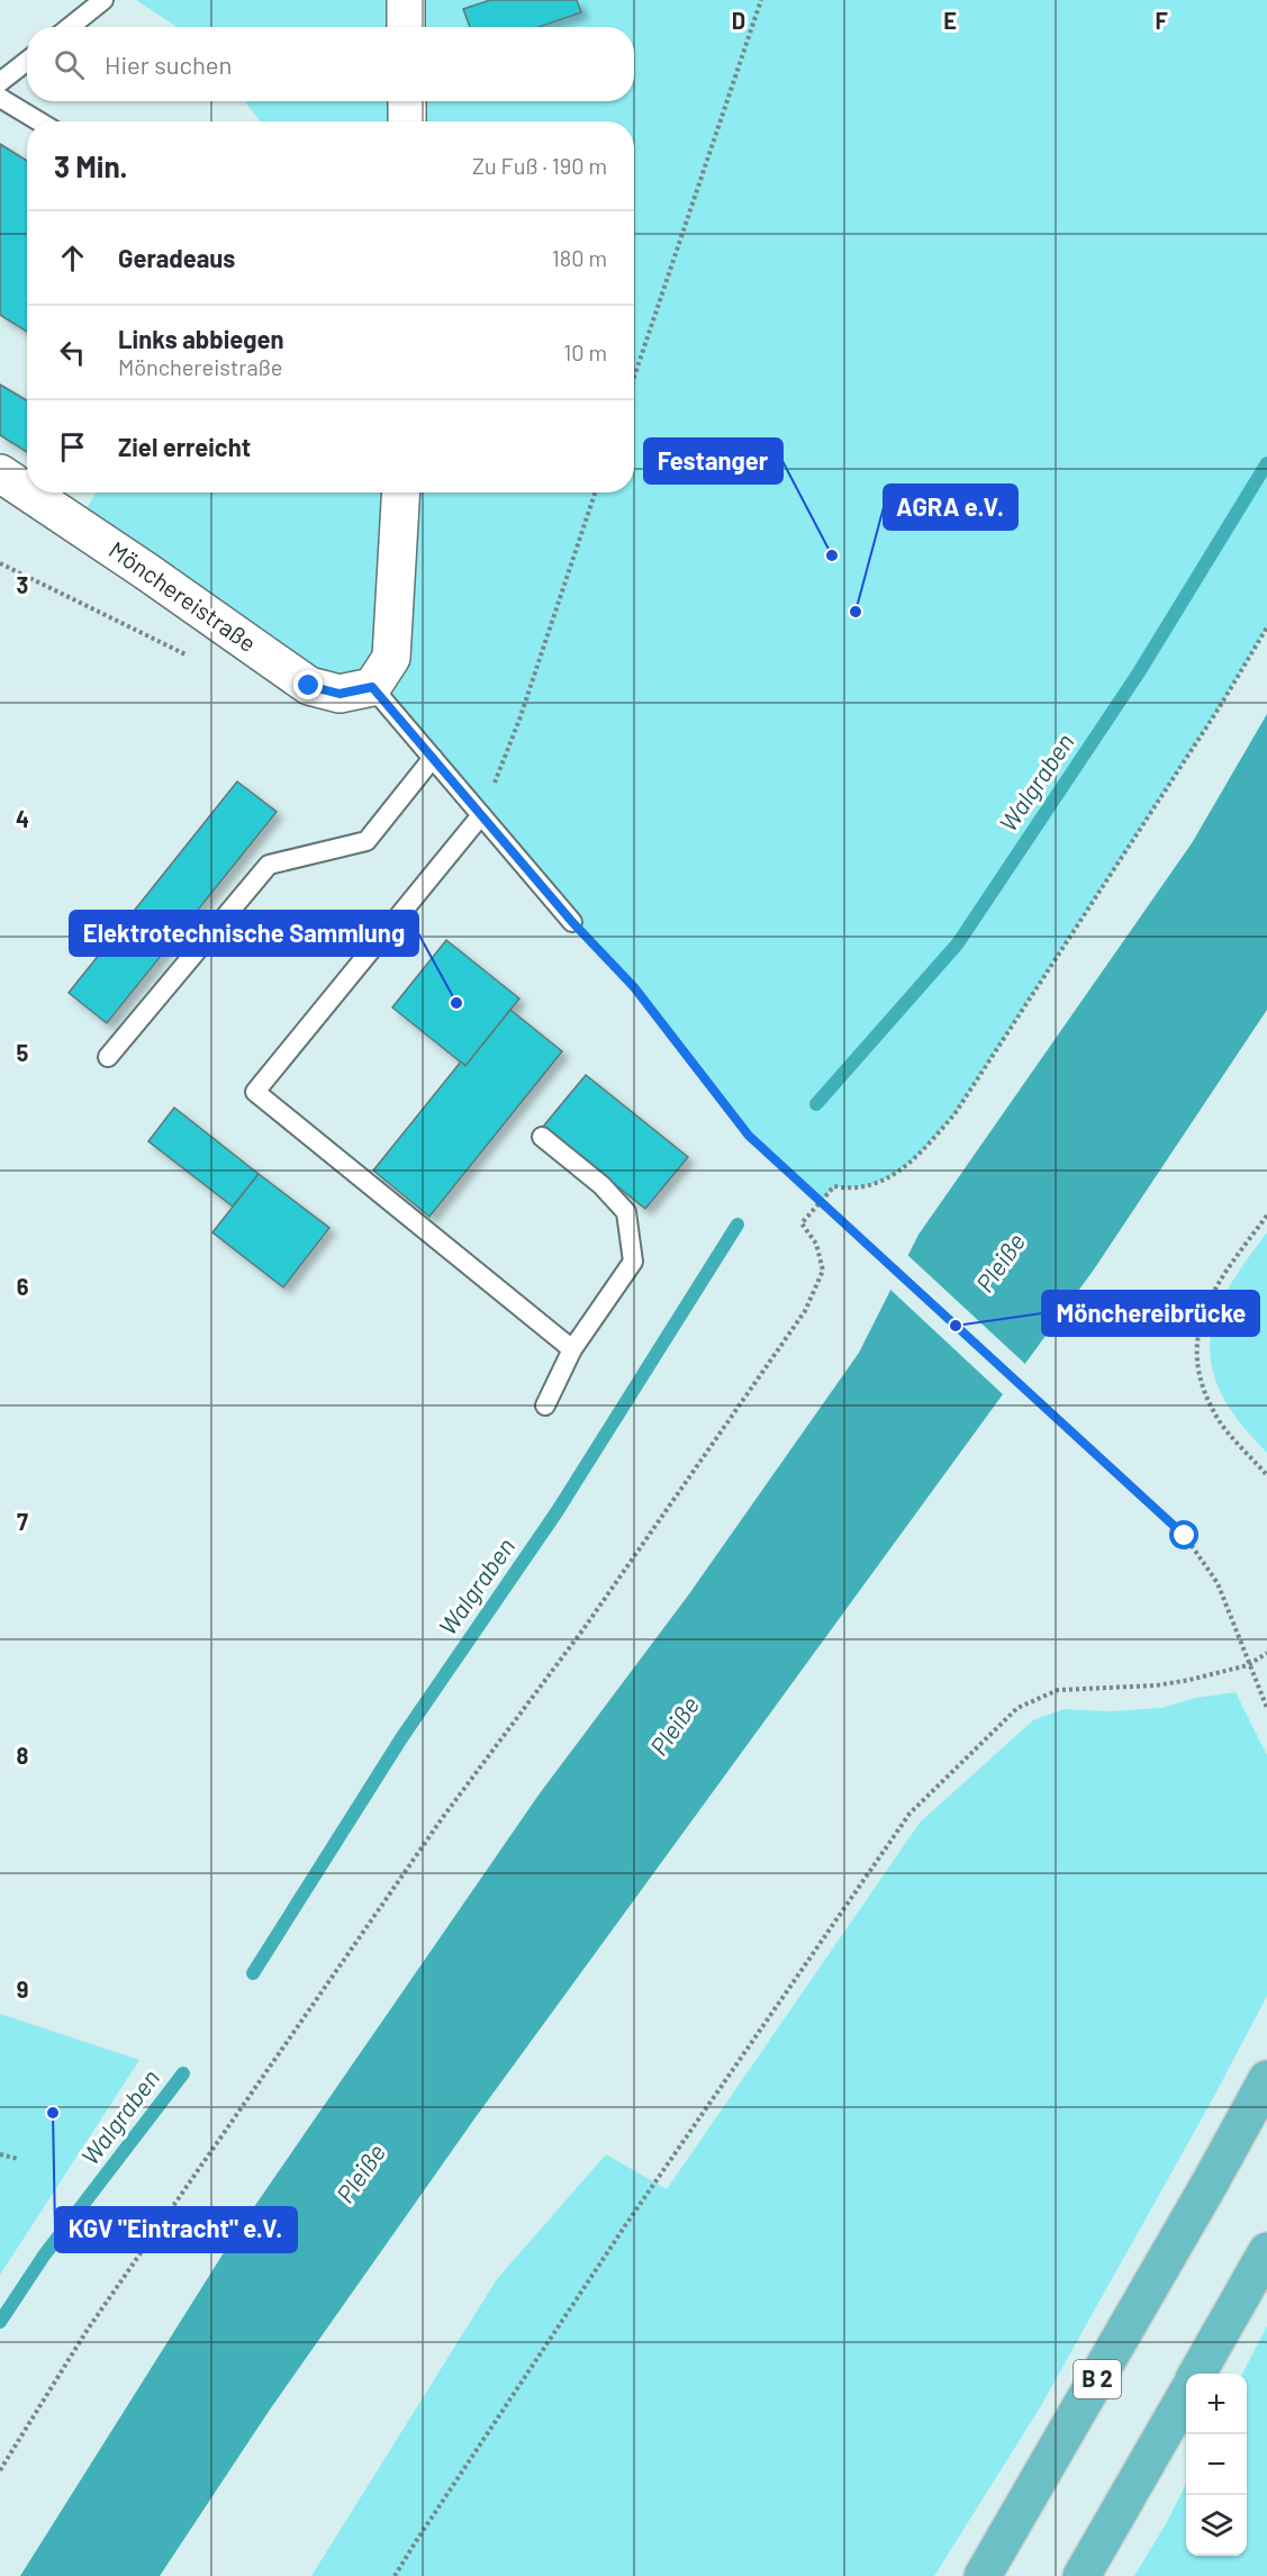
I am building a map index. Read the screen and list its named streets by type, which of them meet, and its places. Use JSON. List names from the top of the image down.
{
  "streets": {
    "highway": ["B 2"],
    "street": ["Mönchereistraße"]
  },
  "water": ["Walgraben", "Pleiße"],
  "places": [
    "Festanger",
    "AGRA e.V.",
    "Elektrotechnische Sammlung",
    "Mönchereibrücke",
    "KGV \"Eintracht\" e.V."
  ],
  "page": {
    "search": "Hier suchen",
    "heading": ["3 Min.", "Zu Fuß · 190 m"],
    "list": [
      ["Geradeaus", "180 m"],
      ["Links abbiegen", "Mönchereistraße", "10 m"],
      "Ziel erreicht"
    ],
    "map_buttons": ["+", "−"]
  },
  "grid": {
    "columns": ["D", "E", "F"],
    "rows": [
      "3",
      "4",
      "5",
      "6",
      "7",
      "8",
      "9"
    ]
  }
}
